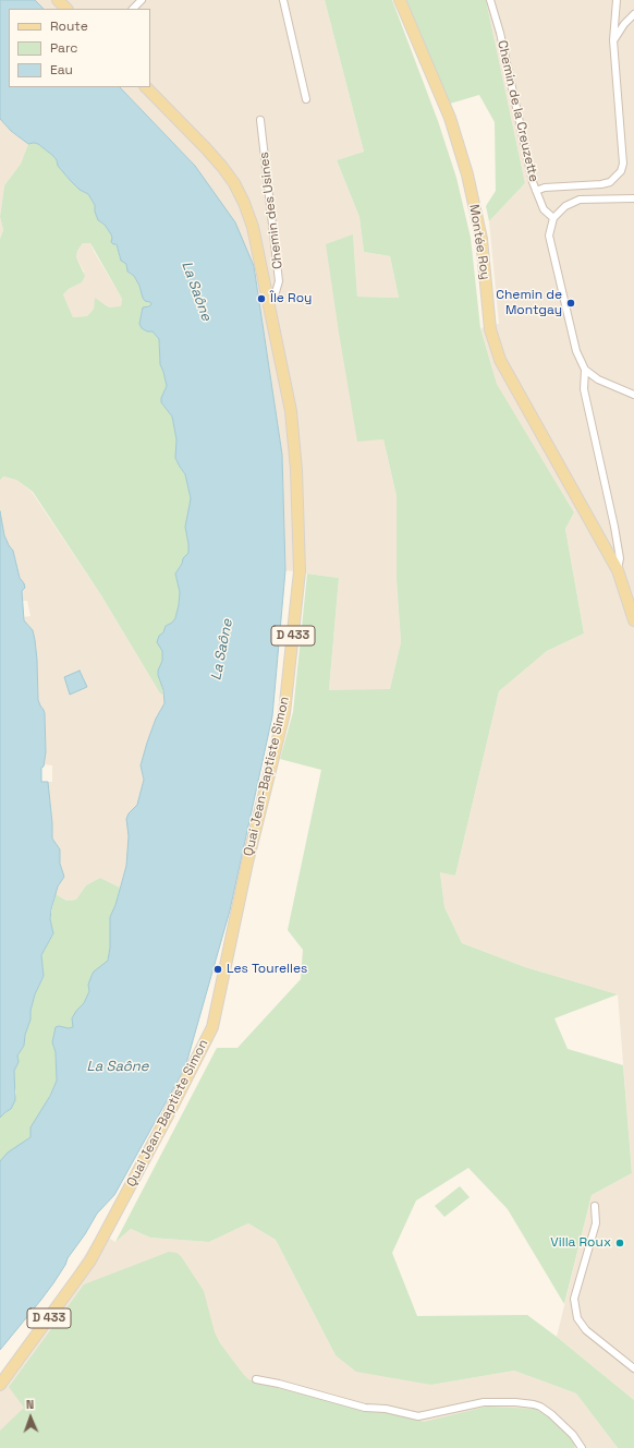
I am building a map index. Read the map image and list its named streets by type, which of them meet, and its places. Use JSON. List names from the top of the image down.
{
  "streets": {
    "main road": ["Montée Roy", "D 433", "Quai Jean-Baptiste Simon"],
    "street": ["Chemin de la Creuzette", "Chemin des Usines"]
  },
  "crossings": [
    ["Chemin des Usines", "Quai Jean-Baptiste Simon"]
  ],
  "water": ["La Saône"],
  "places": [
    "Île Roy",
    "Chemin de Montgay",
    "Les Tourelles",
    "Villa Roux"
  ],
  "legend": ["Route", "Parc", "Eau"],
  "north": "top"
}
